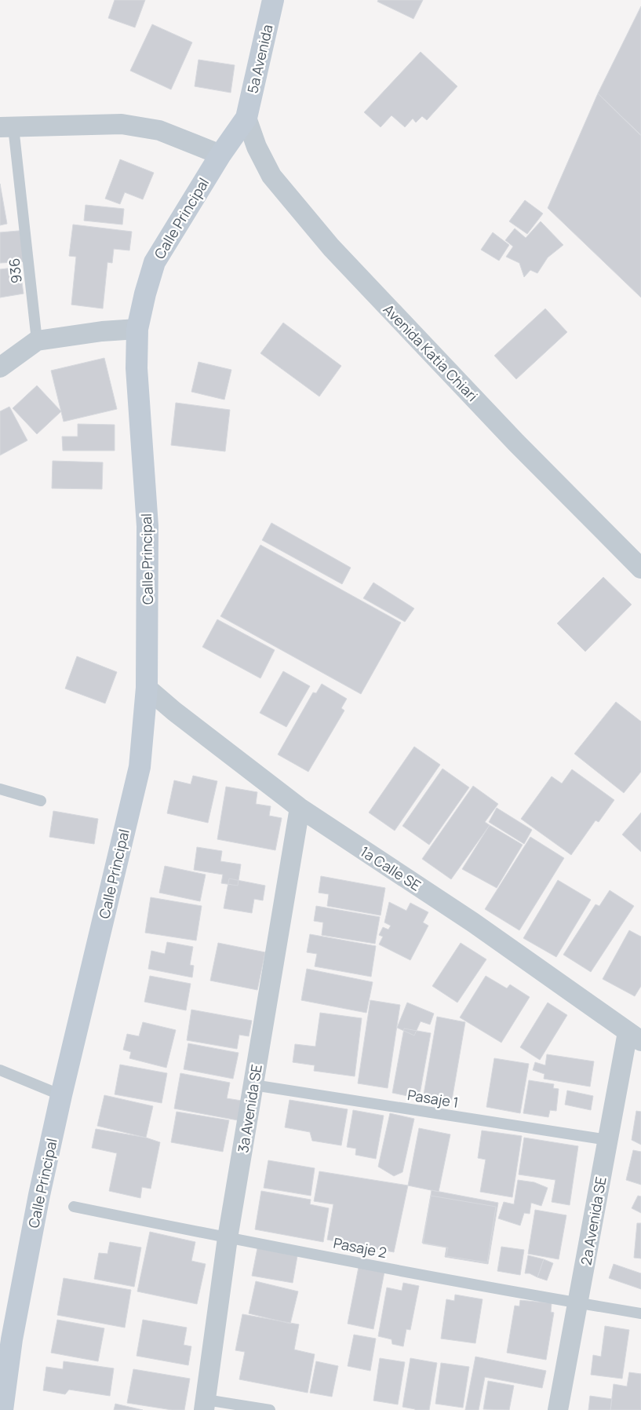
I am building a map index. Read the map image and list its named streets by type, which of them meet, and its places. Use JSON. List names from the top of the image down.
{
  "streets": {
    "street": [
      "5a Avenida",
      "Calle Principal",
      "Avenida Katia Chiari",
      "1a Calle SE",
      "3a Avenida SE",
      "2a Avenida SE"
    ],
    "lane": ["936", "Pasaje 1", "Pasaje 2"]
  },
  "crossings": [
    ["5a Avenida", "Calle Principal"],
    ["5a Avenida", "Avenida Katia Chiari"],
    ["Calle Principal", "Avenida Katia Chiari"],
    ["Calle Principal", "1a Calle SE"],
    ["1a Calle SE", "3a Avenida SE"],
    ["1a Calle SE", "2a Avenida SE"],
    ["Pasaje 1", "3a Avenida SE"],
    ["Pasaje 1", "2a Avenida SE"],
    ["3a Avenida SE", "Pasaje 2"],
    ["2a Avenida SE", "Pasaje 2"]
  ]
}
